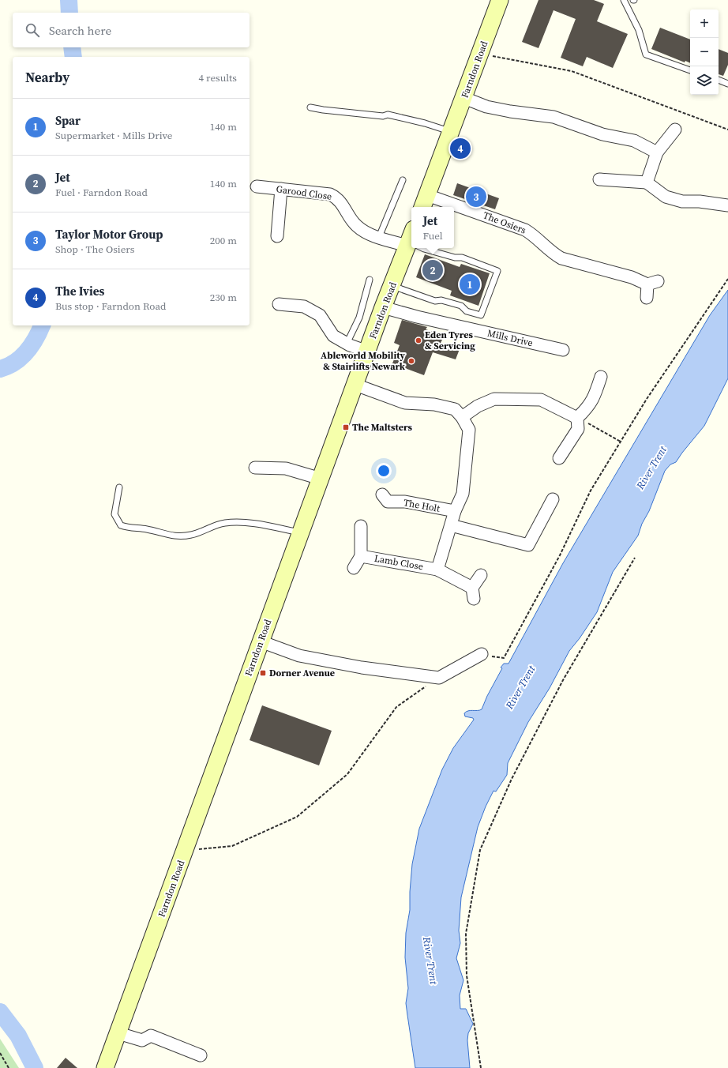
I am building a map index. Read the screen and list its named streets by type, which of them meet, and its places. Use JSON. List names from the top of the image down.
{
  "streets": {
    "main road": ["Farndon Road"],
    "street": [
      "Garood Close",
      "The Osiers",
      "Mills Drive",
      "The Holt",
      "Lamb Close"
    ]
  },
  "crossings": [
    ["Farndon Road", "The Osiers"],
    ["Farndon Road", "Mills Drive"]
  ],
  "water": ["River Trent"],
  "places": {
    "other": ["Eden Tyres & Servicing", "Ableworld Mobility & Stairlifts Newark"],
    "transit": ["The Maltsters", "Dorner Avenue"]
  },
  "page": {
    "map_buttons": ["+", "−"],
    "search": "Search here",
    "heading": ["Nearby", "4 results"],
    "list": [
      {
        "mark": "1",
        "name": "Spar",
        "note": "Supermarket · Mills Drive",
        "value": "140 m"
      },
      {
        "mark": "2",
        "name": "Jet",
        "note": "Fuel · Farndon Road",
        "value": "140 m"
      },
      {
        "mark": "3",
        "name": "Taylor Motor Group",
        "note": "Shop · The Osiers",
        "value": "200 m"
      },
      {
        "mark": "4",
        "name": "The Ivies",
        "note": "Bus stop · Farndon Road",
        "value": "230 m"
      }
    ],
    "pins": [
      "4",
      "3",
      "2",
      "1"
    ],
    "popup": ["Jet", "Fuel"]
  }
}
